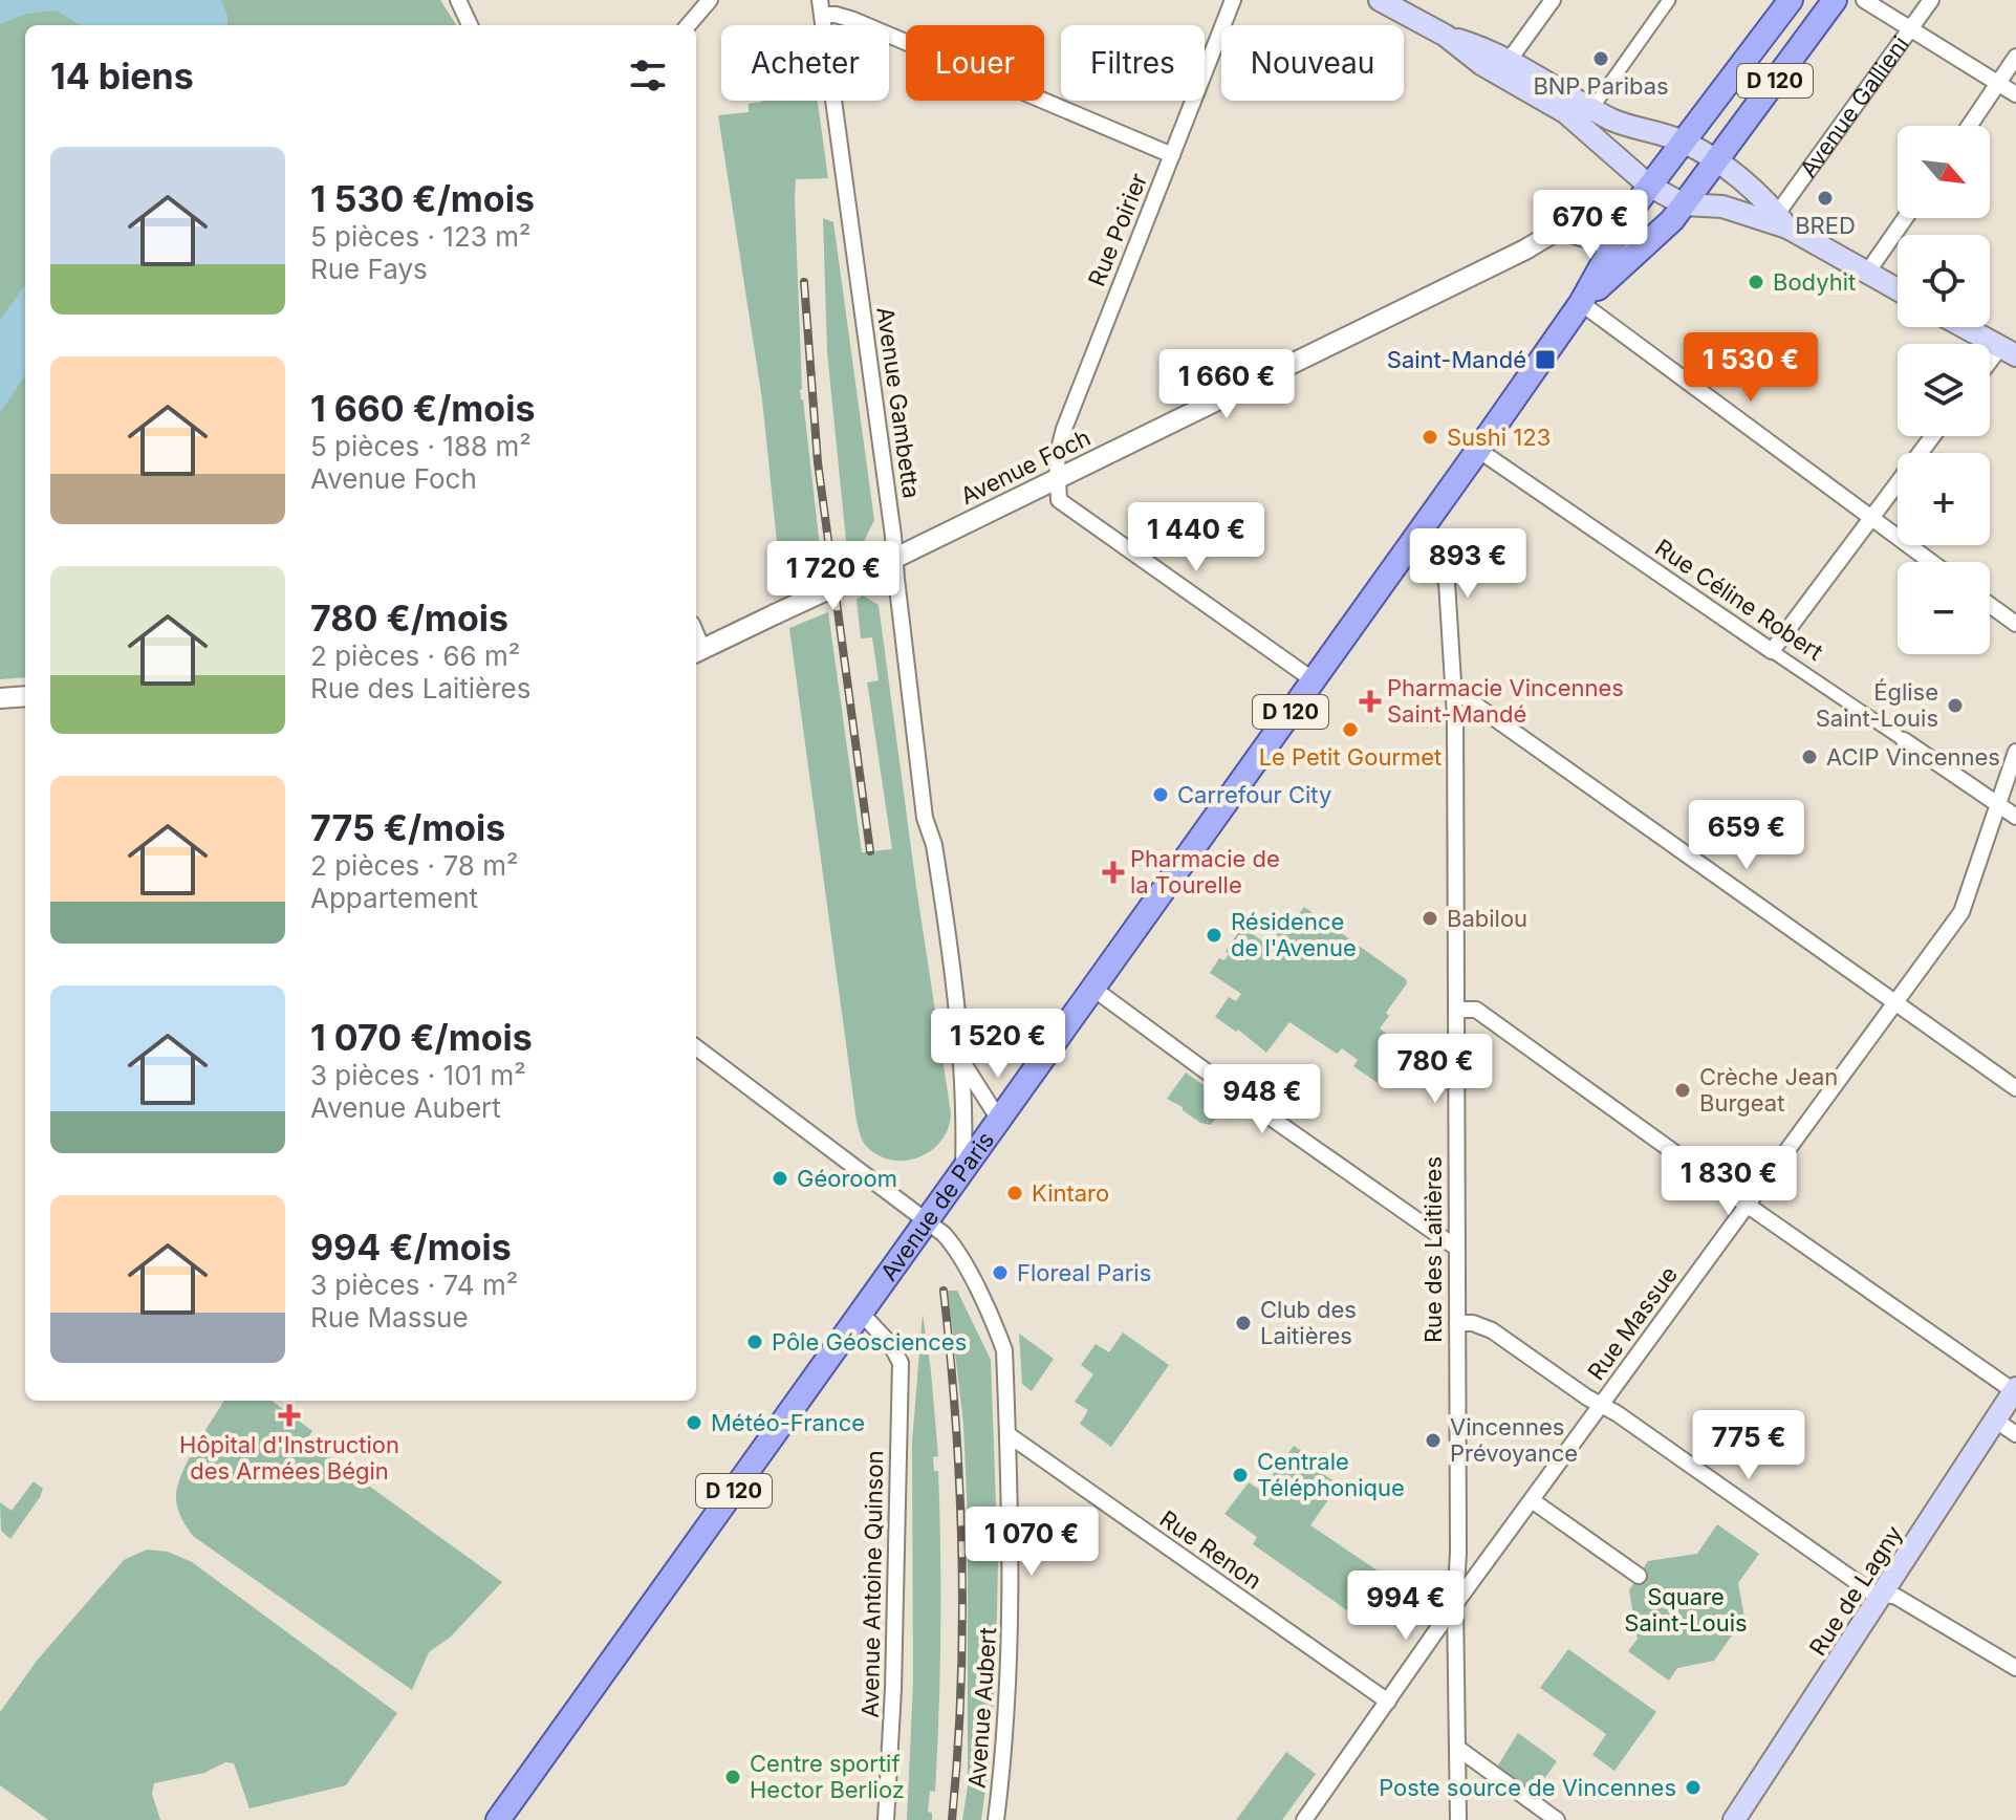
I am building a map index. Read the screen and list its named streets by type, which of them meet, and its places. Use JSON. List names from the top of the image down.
{
  "streets": {
    "main road": ["D 120", "Avenue de Paris", "Rue de Lagny"],
    "street": [
      "Avenue Gallieni",
      "Rue Poirier",
      "Avenue Gambetta",
      "Avenue Foch",
      "Rue Céline Robert",
      "Rue des Laitières",
      "Rue Massue",
      "Rue Renon",
      "Avenue Antoine Quinson",
      "Avenue Aubert"
    ]
  },
  "crossings": [
    ["D 120", "Avenue de Paris"],
    ["Rue Poirier", "Avenue Foch"],
    ["Avenue Gambetta", "Avenue Foch"],
    ["Avenue Gambetta", "Avenue de Paris"],
    ["Avenue Foch", "Avenue de Paris"],
    ["Rue Céline Robert", "Avenue de Paris"],
    ["Rue Céline Robert", "Rue Massue"],
    ["Avenue de Paris", "Rue des Laitières"],
    ["Avenue de Paris", "Avenue Antoine Quinson"],
    ["Avenue de Paris", "Avenue Aubert"],
    ["Rue des Laitières", "Rue Massue"],
    ["Rue Massue", "Rue Renon"],
    ["Rue Renon", "Avenue Aubert"]
  ],
  "parks": ["Square Saint-Louis"],
  "places": {
    "other": [
      "BNP Paribas",
      "BRED",
      "Bodyhit",
      "Sushi 123",
      "Église Saint-Louis",
      "Le Petit Gourmet",
      "ACIP Vincennes",
      "Carrefour City",
      "Babilou",
      "Résidence de l'Avenue",
      "Crèche Jean Burgeat",
      "Géoroom",
      "Kintaro",
      "Floreal Paris",
      "Club des Laitières",
      "Pôle Géosciences",
      "Météo-France",
      "Vincennes Prévoyance",
      "Centrale Téléphonique",
      "Centre sportif Hector Berlioz",
      "Poste source de Vincennes"
    ],
    "transit": ["Saint-Mandé"],
    "health": ["Pharmacie Vincennes Saint-Mandé", "Pharmacie de la Tourelle", "Hôpital d'Instruction des Armées Bégin"]
  },
  "north": "bottom right",
  "page": {
    "chip": [
      "Acheter",
      "Louer",
      "Filtres",
      "Nouveau"
    ],
    "heading": "14 biens",
    "map_buttons": ["+", "−"],
    "list": [
      {
        "name": "1 530 €/mois",
        "note": "5 pièces · 123 m² · Rue Fays"
      },
      {
        "name": "1 660 €/mois",
        "note": "5 pièces · 188 m² · Avenue Foch"
      },
      {
        "name": "780 €/mois",
        "note": "2 pièces · 66 m² · Rue des Laitières"
      },
      {
        "name": "775 €/mois",
        "note": "2 pièces · 78 m² · Appartement"
      },
      {
        "name": "1 070 €/mois",
        "note": "3 pièces · 101 m² · Avenue Aubert"
      },
      {
        "name": "994 €/mois",
        "note": "3 pièces · 74 m² · Rue Massue"
      }
    ],
    "price": [
      "670 €",
      "1 530 €",
      "1 660 €",
      "1 440 €",
      "893 €",
      "1 720 €",
      "659 €",
      "1 520 €",
      "780 €",
      "948 €",
      "1 830 €",
      "775 €",
      "1 070 €",
      "994 €"
    ]
  }
}
